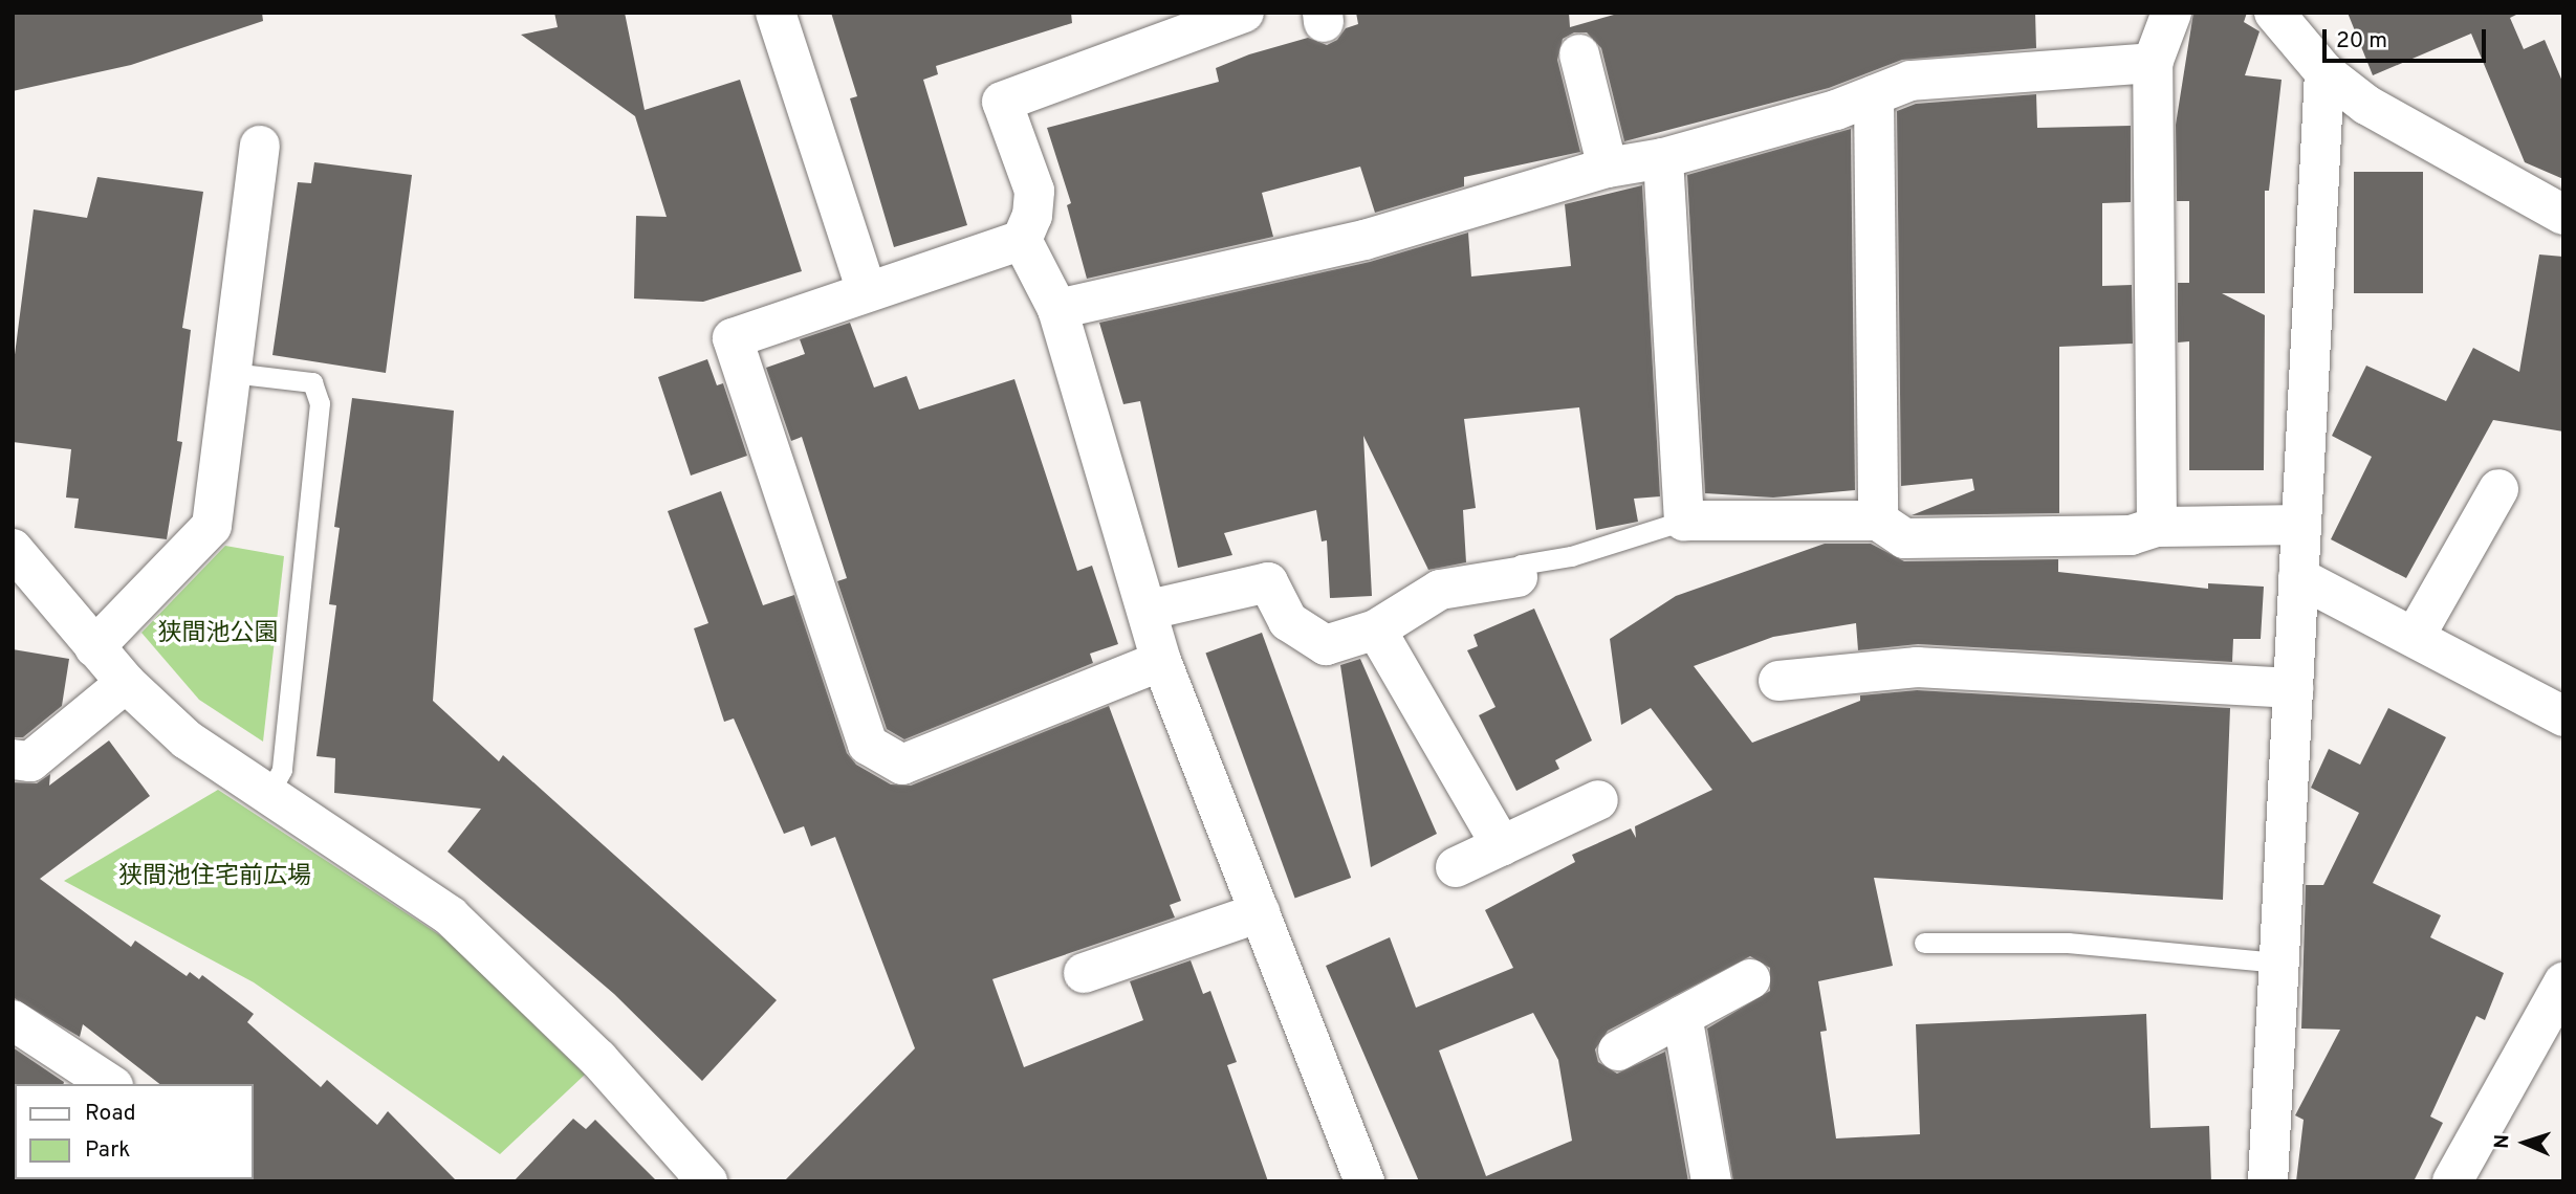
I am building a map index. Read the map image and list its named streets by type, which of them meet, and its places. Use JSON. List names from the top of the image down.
{
  "parks": ["狭間池公園", "狭間池住宅前広場"],
  "legend": ["Road", "Park"],
  "scale_bar": "20 m",
  "north": "left"
}
